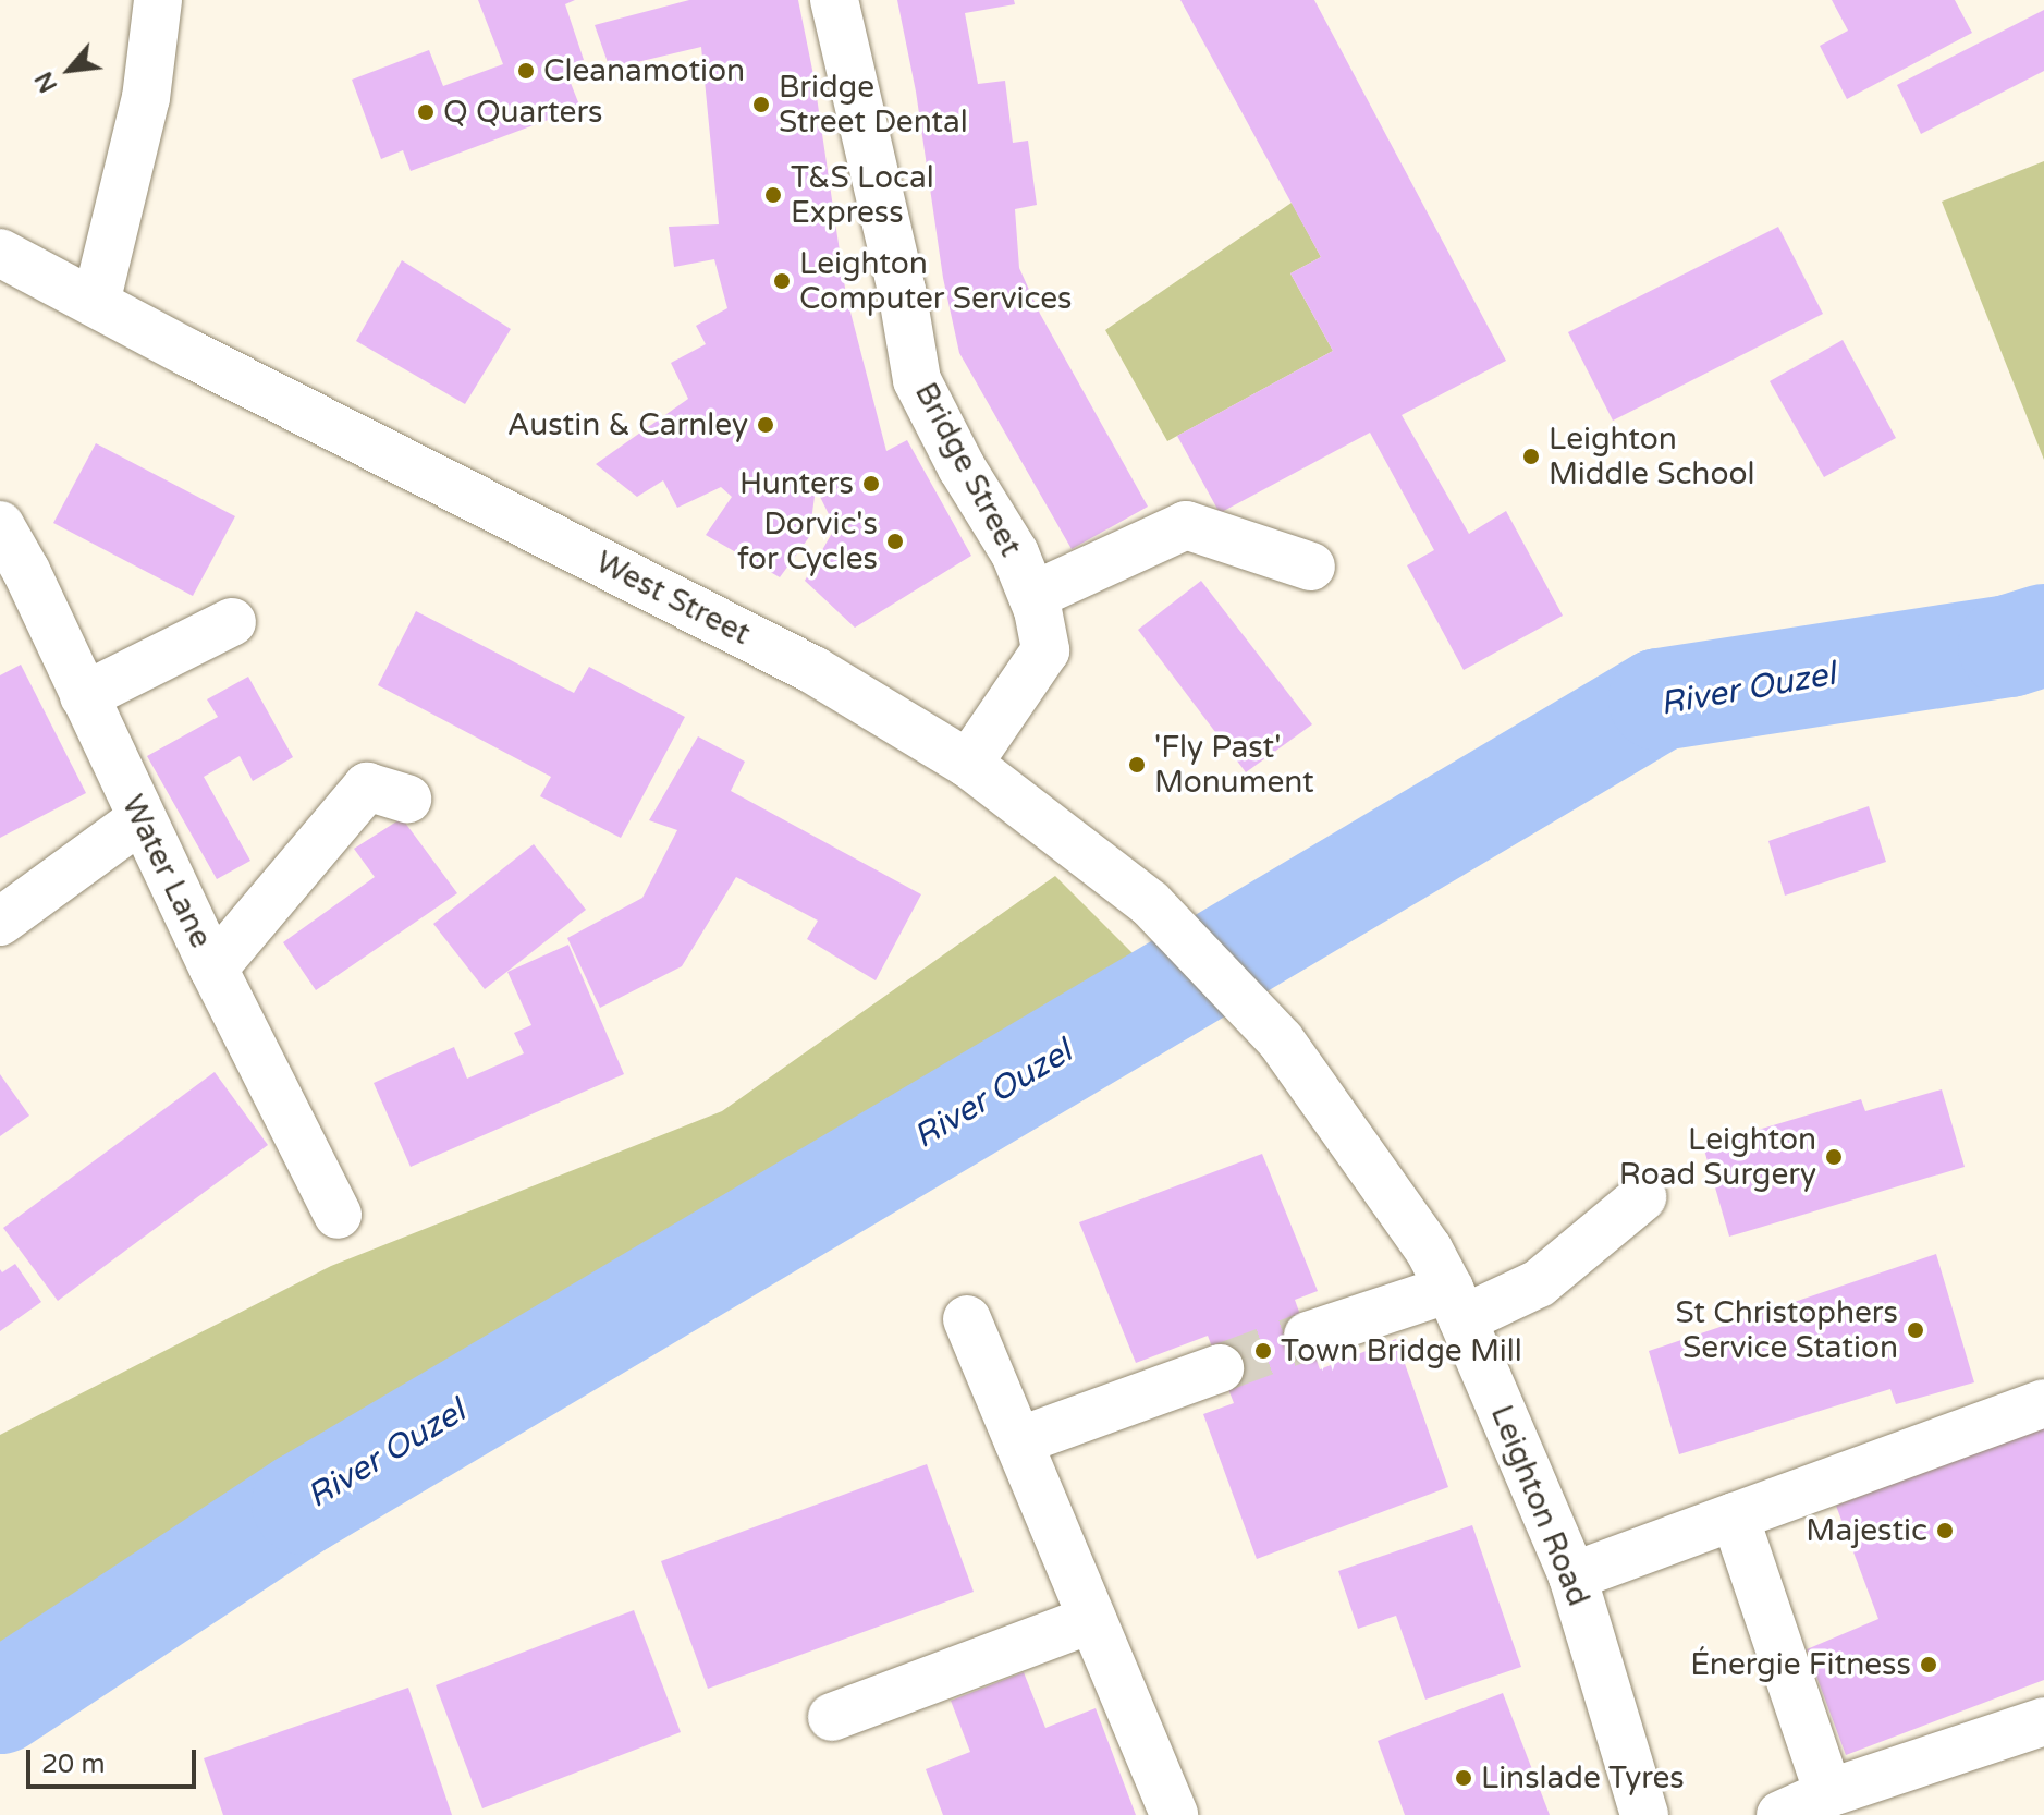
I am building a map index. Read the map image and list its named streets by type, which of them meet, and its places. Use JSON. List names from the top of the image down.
{
  "streets": {
    "street": [
      "Bridge Street",
      "West Street",
      "Water Lane",
      "Leighton Road"
    ]
  },
  "crossings": [
    ["Bridge Street", "West Street"],
    ["West Street", "Leighton Road"]
  ],
  "water": ["River Ouzel"],
  "places": [
    "Cleanamotion",
    "Bridge Street Dental",
    "Q Quarters",
    "T&S Local Express",
    "Leighton Computer Services",
    "Austin & Carnley",
    "Leighton Middle School",
    "Hunters",
    "Dorvic's for Cycles",
    "'Fly Past' Monument",
    "Leighton Road Surgery",
    "St Christophers Service Station",
    "Town Bridge Mill",
    "Majestic",
    "Énergie Fitness",
    "Linslade Tyres"
  ],
  "scale_bar": "20 m",
  "north": "bottom left"
}
